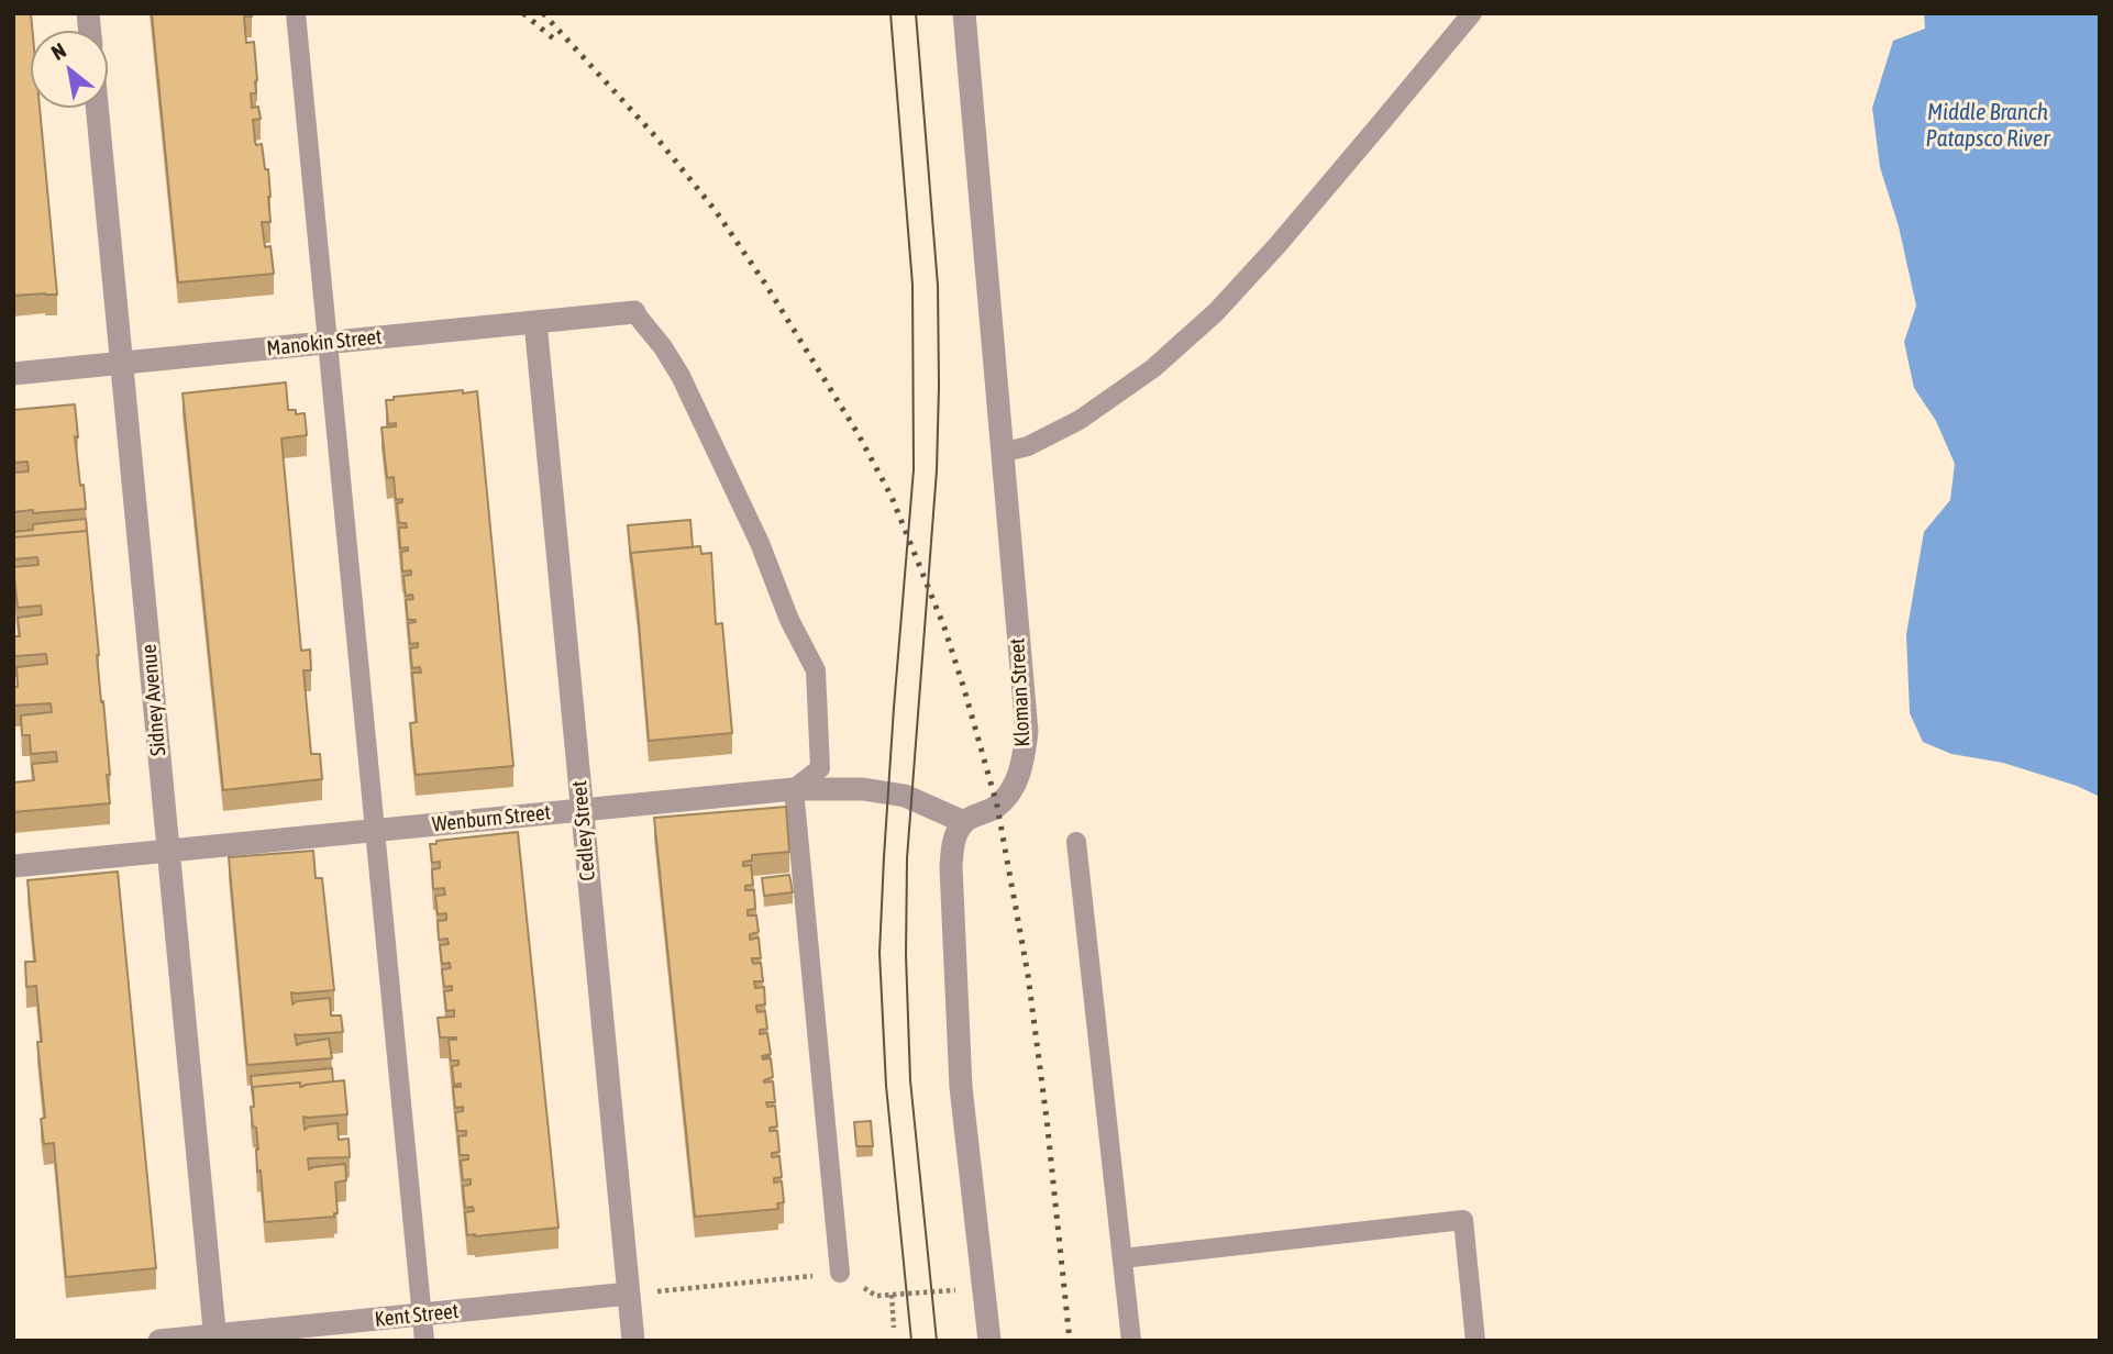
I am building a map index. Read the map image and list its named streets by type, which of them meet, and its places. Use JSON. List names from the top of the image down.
{
  "streets": {
    "street": [
      "Manokin Street",
      "Kloman Street",
      "Sidney Avenue",
      "Wenburn Street",
      "Cedley Street",
      "Kent Street"
    ]
  },
  "crossings": [
    ["Manokin Street", "Sidney Avenue"],
    ["Manokin Street", "Cedley Street"],
    ["Kloman Street", "Wenburn Street"],
    ["Sidney Avenue", "Wenburn Street"],
    ["Sidney Avenue", "Kent Street"],
    ["Wenburn Street", "Cedley Street"],
    ["Cedley Street", "Kent Street"]
  ],
  "water": ["Middle Branch Patapsco River"],
  "north": "top left"
}
